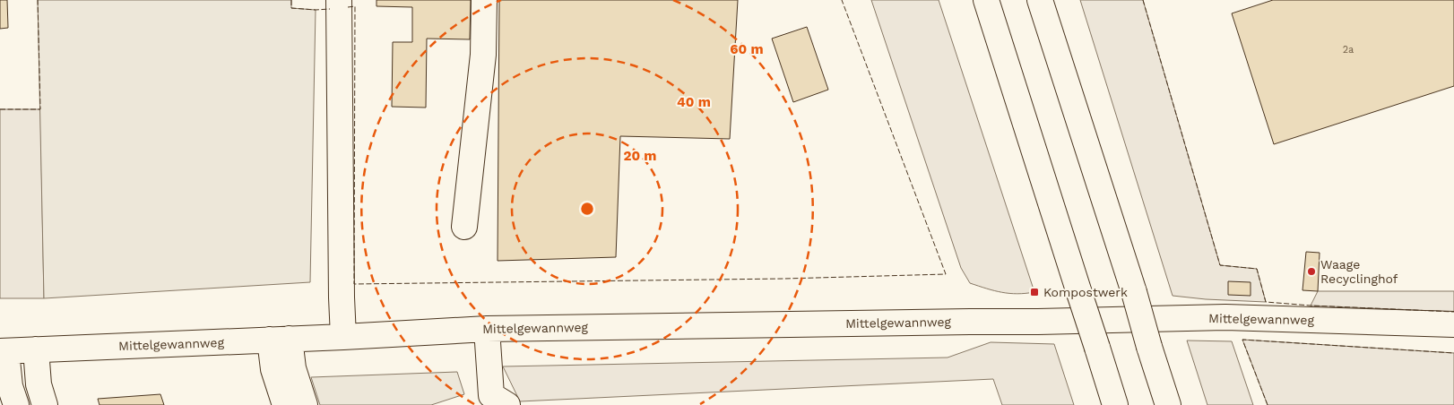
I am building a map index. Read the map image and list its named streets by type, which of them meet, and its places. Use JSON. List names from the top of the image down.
{
  "streets": {
    "main road": ["Mittelgewannweg"]
  },
  "places": {
    "other": ["Waage Recyclinghof"],
    "transit": ["Kompostwerk"]
  },
  "house_numbers": ["2a"],
  "rings": ["60 m", "40 m", "20 m"]
}
